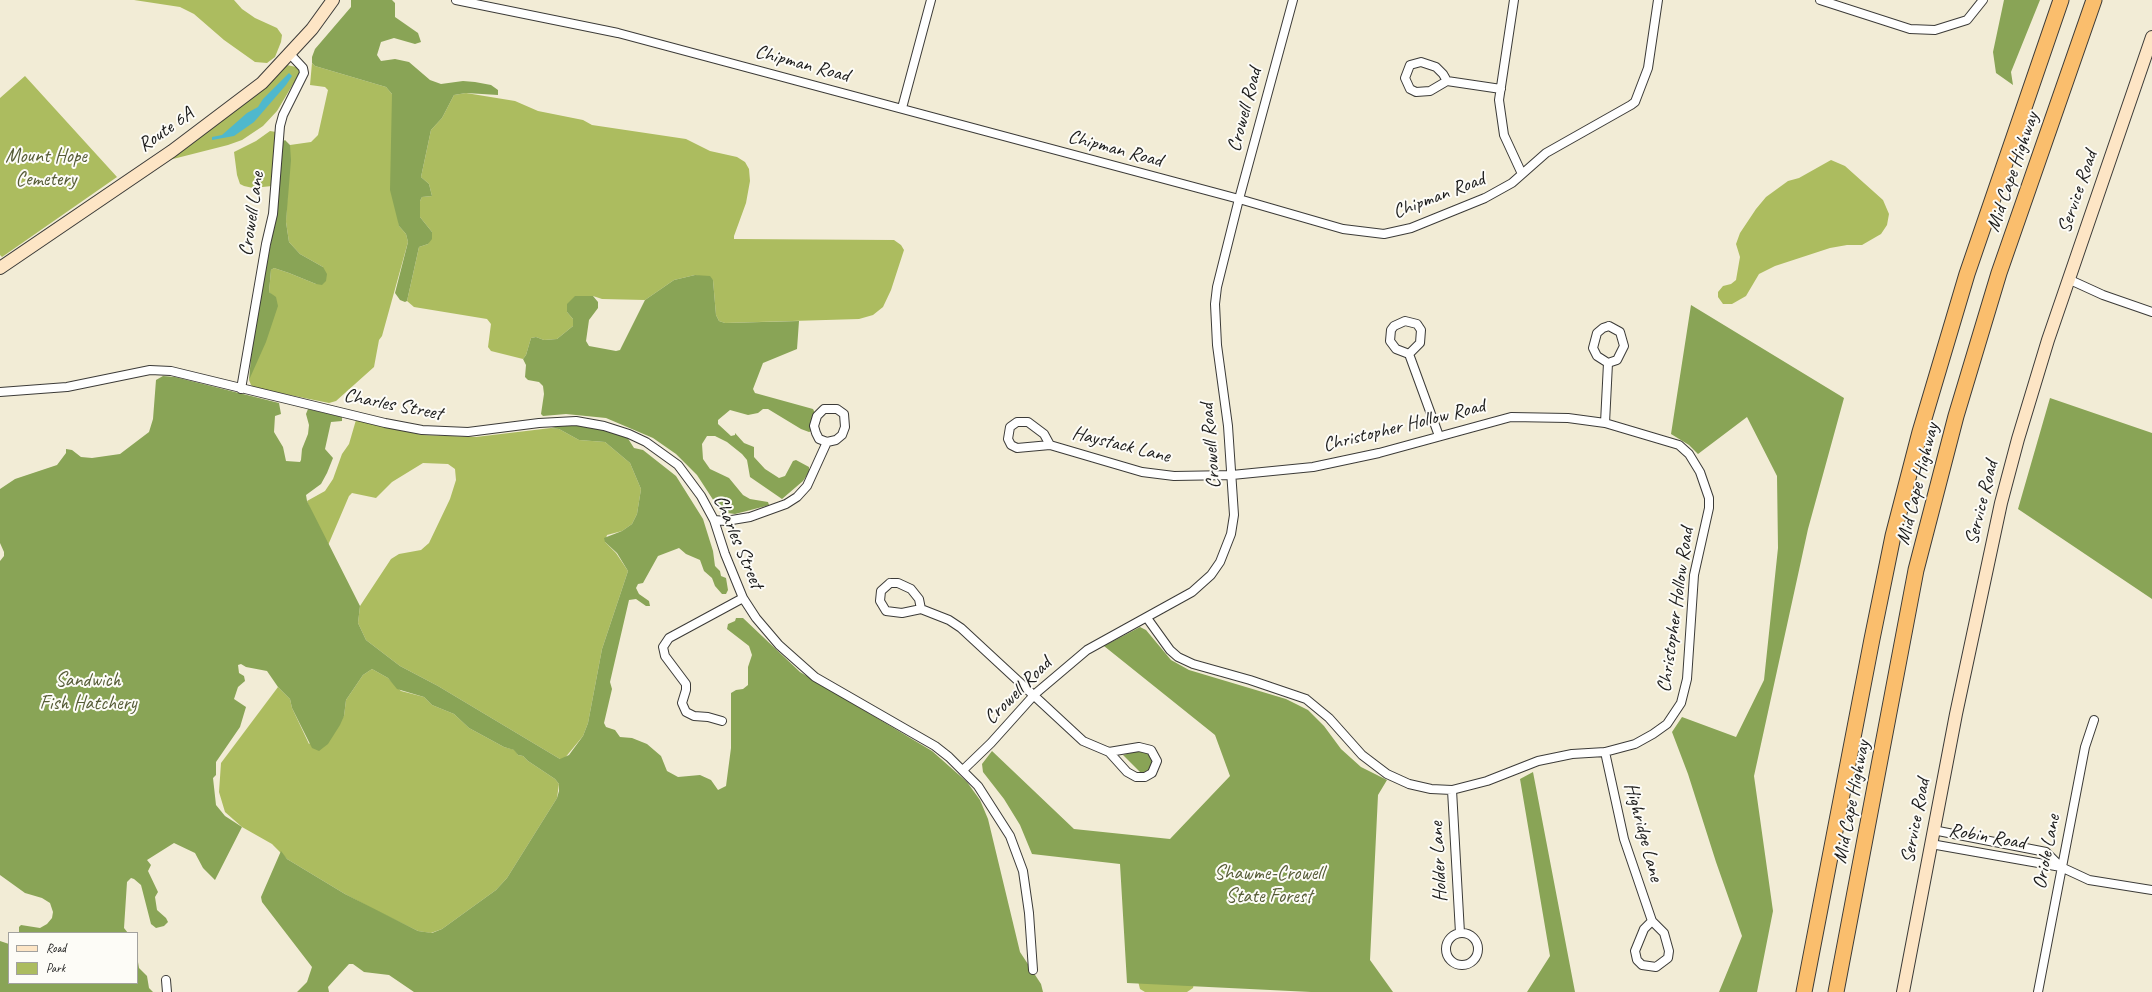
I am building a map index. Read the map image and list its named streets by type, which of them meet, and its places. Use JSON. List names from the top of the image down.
{
  "streets": {
    "highway": ["Mid Cape Highway"],
    "street": [
      "Chipman Road",
      "Crowell Road",
      "Route 6A",
      "Service Road",
      "Crowell Lane",
      "Charles Street",
      "Christopher Hollow Road",
      "Haystack Lane",
      "Highridge Lane",
      "Robin Road",
      "Oriole Lane",
      "Holder Lane"
    ]
  },
  "crossings": [
    ["Chipman Road", "Crowell Road"],
    ["Crowell Road", "Charles Street"],
    ["Crowell Road", "Christopher Hollow Road"],
    ["Crowell Road", "Haystack Lane"],
    ["Route 6A", "Crowell Lane"],
    ["Service Road", "Robin Road"],
    ["Crowell Lane", "Charles Street"],
    ["Christopher Hollow Road", "Haystack Lane"],
    ["Christopher Hollow Road", "Highridge Lane"],
    ["Christopher Hollow Road", "Holder Lane"],
    ["Robin Road", "Oriole Lane"]
  ],
  "parks": ["Mount Hope Cemetery", "Sandwich Fish Hatchery", "Shawme-Crowell State Forest"],
  "legend": ["Road", "Park"]
}
